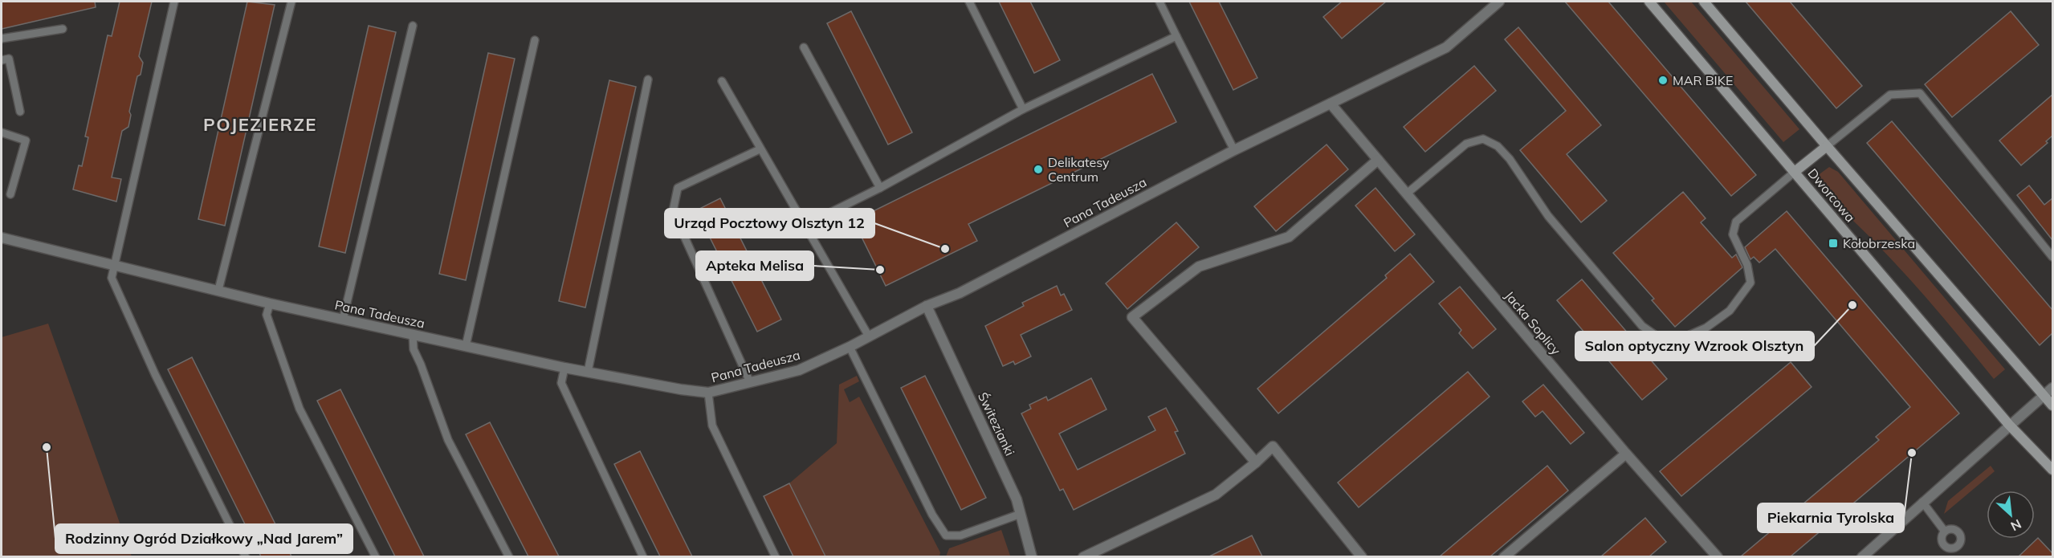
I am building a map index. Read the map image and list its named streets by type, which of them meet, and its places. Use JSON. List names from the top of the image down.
{
  "streets": {
    "street": [
      "Dworcowa",
      "Pana Tadeusza",
      "Jacka Soplicy",
      "Świtezianki"
    ]
  },
  "crossings": [
    ["Pana Tadeusza", "Jacka Soplicy"],
    ["Pana Tadeusza", "Świtezianki"]
  ],
  "districts": ["POJEZIERZE"],
  "places": {
    "other": [
      "MAR BIKE",
      "Delikatesy Centrum",
      "Urząd Pocztowy Olsztyn 12",
      "Apteka Melisa",
      "Salon optyczny Wzrook Olsztyn",
      "Rodzinny Ogród Działkowy „Nad Jarem”",
      "Piekarnia Tyrolska"
    ],
    "transit": ["Kołobrzeska"]
  },
  "north": "bottom right"
}
